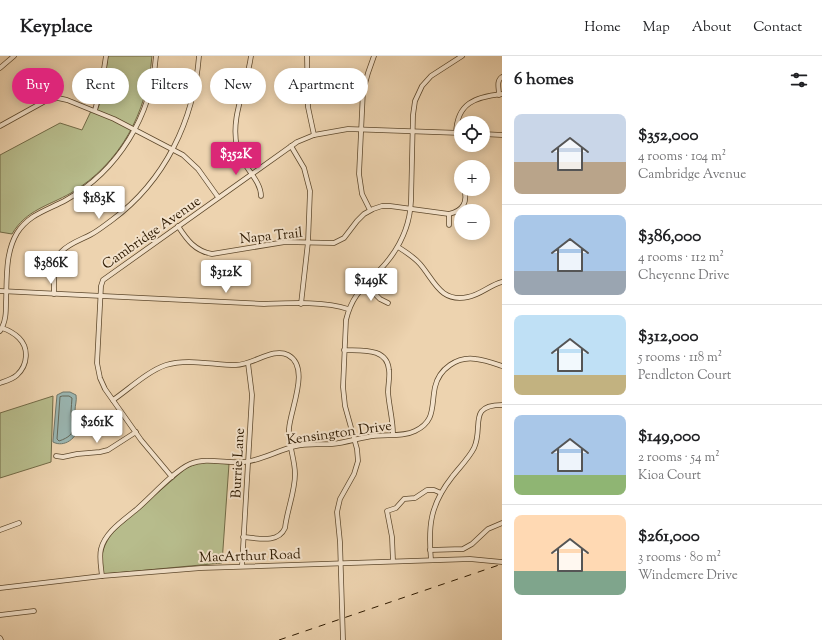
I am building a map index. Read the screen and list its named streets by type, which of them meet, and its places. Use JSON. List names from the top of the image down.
{
  "streets": {
    "street": [
      "Cambridge Avenue",
      "Napa Trail",
      "Kensington Drive",
      "Burrie Lane",
      "MacArthur Road"
    ]
  },
  "crossings": [
    ["Cambridge Avenue", "Napa Trail"],
    ["Cambridge Avenue", "Kensington Drive"],
    ["Kensington Drive", "Burrie Lane"],
    ["Kensington Drive", "MacArthur Road"],
    ["Burrie Lane", "MacArthur Road"]
  ],
  "page": {
    "header": "Keyplace",
    "nav": [
      "Home",
      "Map",
      "About",
      "Contact"
    ],
    "heading": "6 homes",
    "chip": [
      "Buy",
      "Rent",
      "Filters",
      "New",
      "Apartment"
    ],
    "list": [
      {
        "name": "$352,000",
        "note": "4 rooms · 104 m² · Cambridge Avenue"
      },
      {
        "name": "$386,000",
        "note": "4 rooms · 112 m² · Cheyenne Drive"
      },
      {
        "name": "$312,000",
        "note": "5 rooms · 118 m² · Pendleton Court"
      },
      {
        "name": "$149,000",
        "note": "2 rooms · 54 m² · Kioa Court"
      },
      {
        "name": "$261,000",
        "note": "3 rooms · 80 m² · Windemere Drive"
      }
    ],
    "map_buttons": ["+", "−"],
    "price": [
      "$352K",
      "$183K",
      "$386K",
      "$312K",
      "$149K",
      "$261K"
    ]
  }
}
